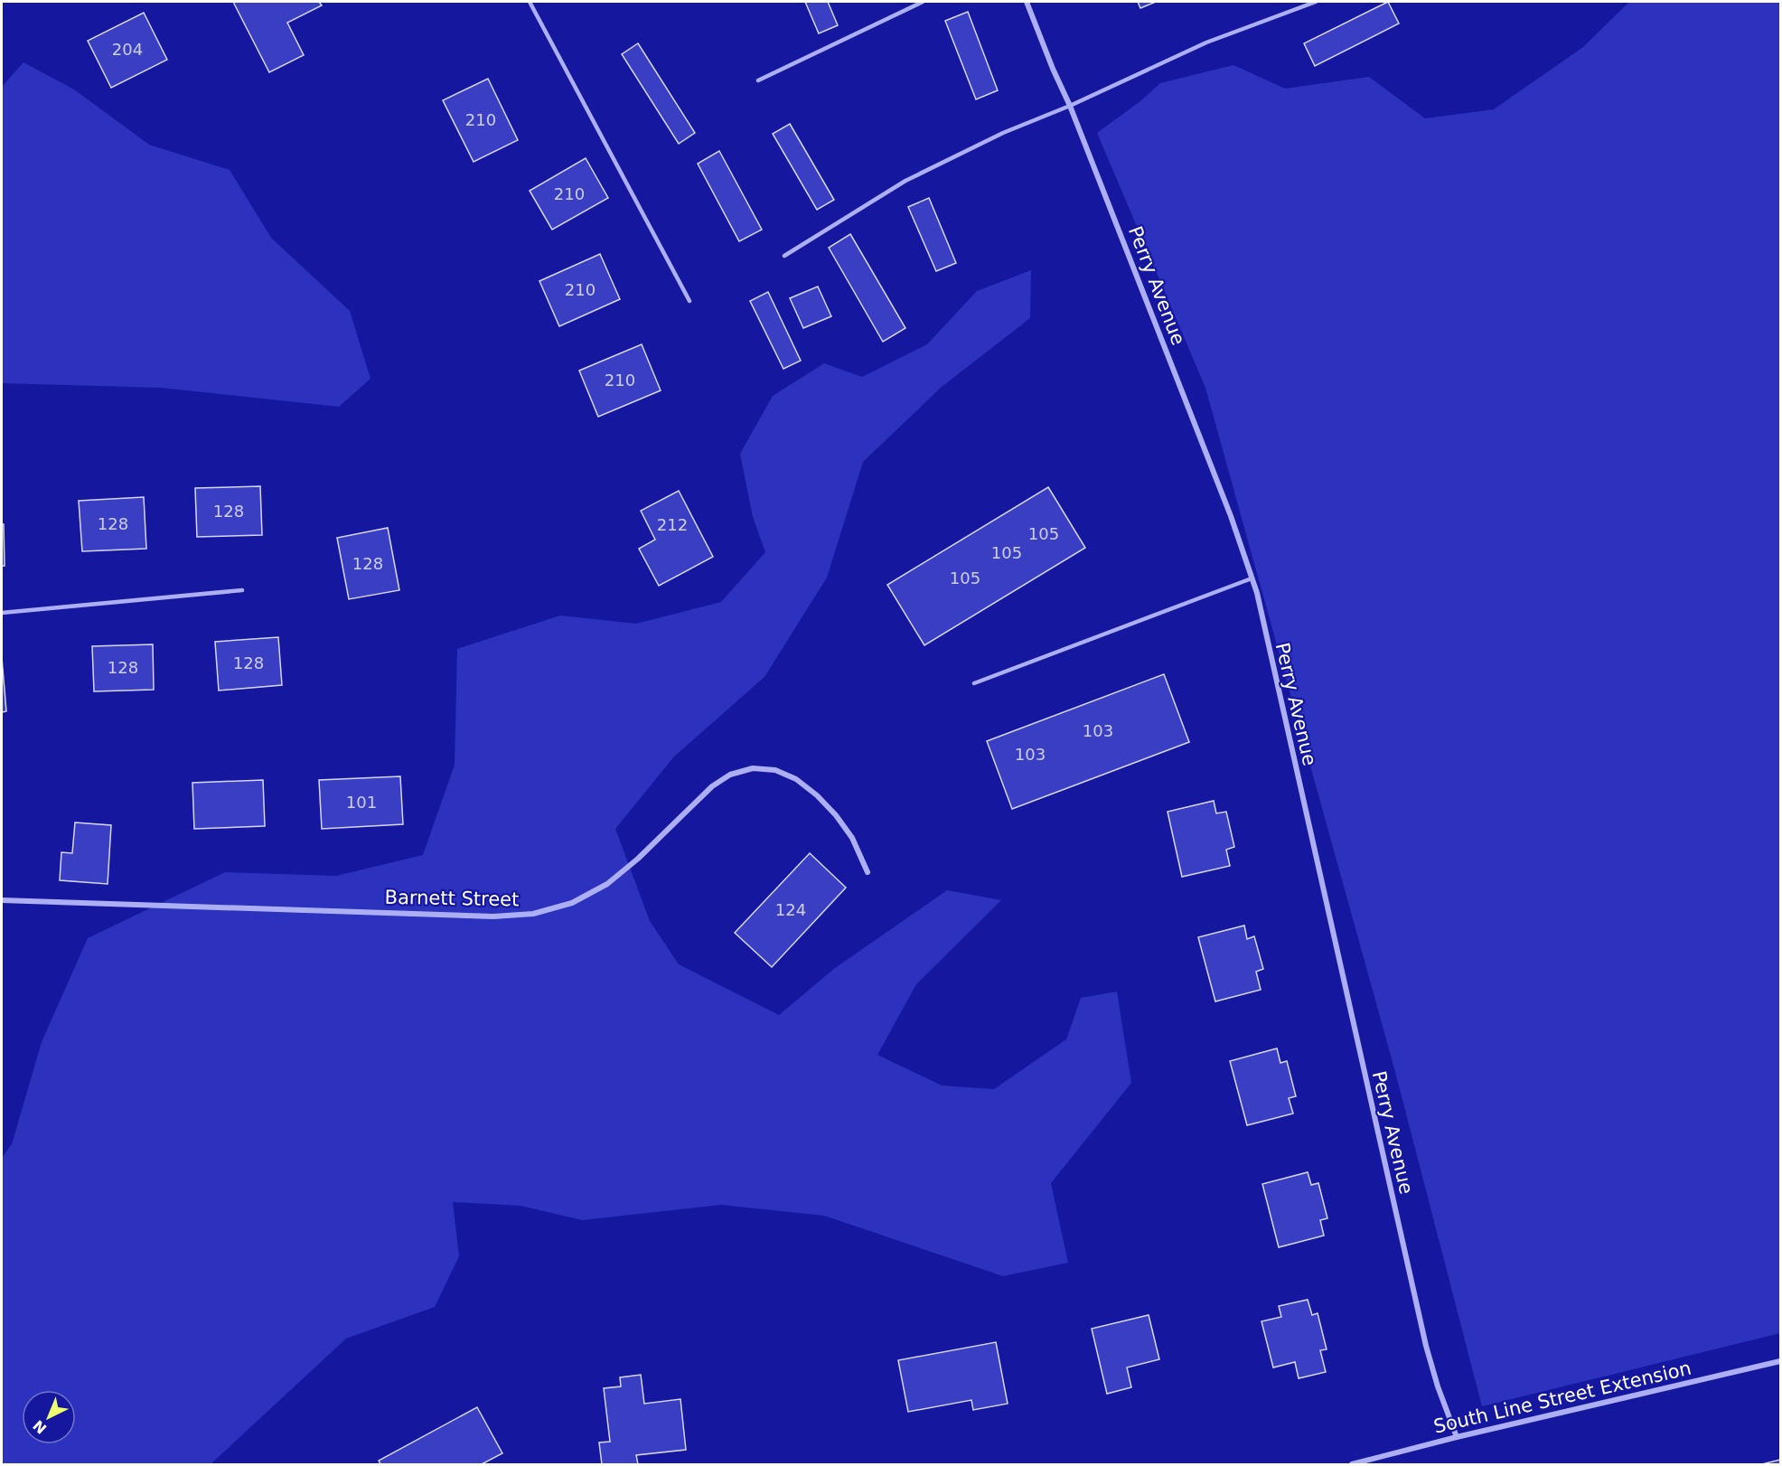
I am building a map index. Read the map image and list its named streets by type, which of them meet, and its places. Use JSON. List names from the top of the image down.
{
  "streets": {
    "street": ["Perry Avenue", "Barnett Street", "South Line Street Extension"]
  },
  "crossings": [
    ["Perry Avenue", "South Line Street Extension"]
  ],
  "house_numbers": [
    "204",
    "210",
    "210",
    "210",
    "210",
    "128",
    "128",
    "212",
    "105",
    "105",
    "128",
    "105",
    "128",
    "128",
    "103",
    "103",
    "101",
    "124"
  ],
  "north": "bottom left"
}
